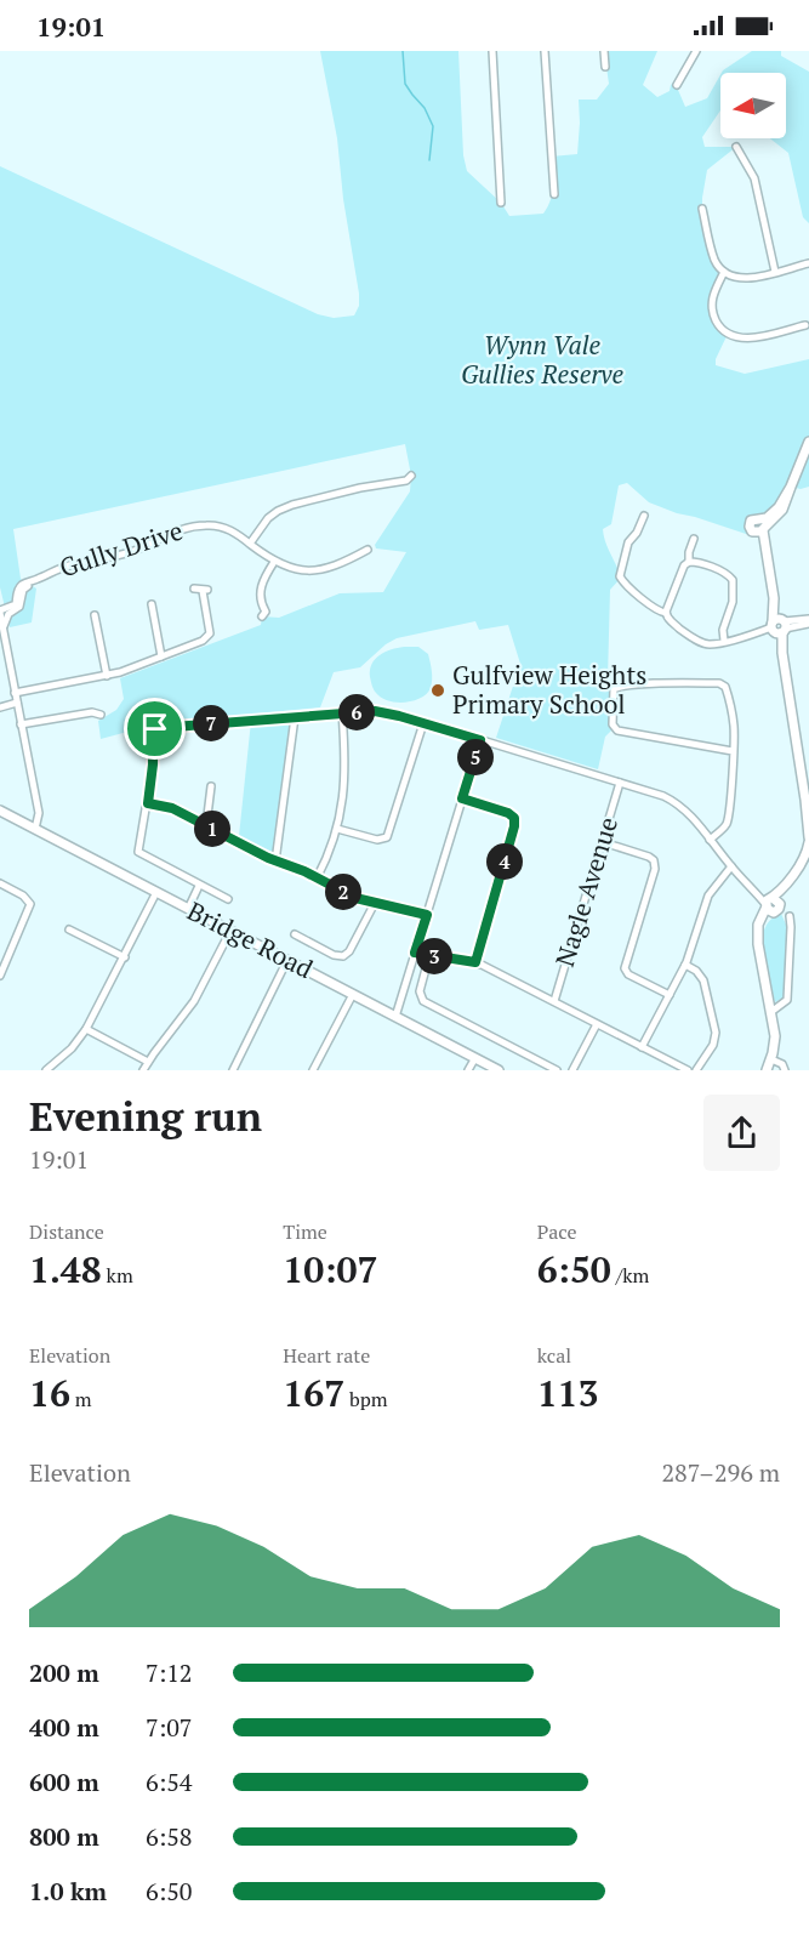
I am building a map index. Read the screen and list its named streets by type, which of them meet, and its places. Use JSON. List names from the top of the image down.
{
  "streets": {
    "main road": ["Bridge Road"],
    "street": ["Gully Drive", "Nagle Avenue"]
  },
  "parks": ["Wynn Vale Gullies Reserve"],
  "places": ["Gulfview Heights Primary School"],
  "north": "left",
  "page": {
    "status": "19:01",
    "pins": [
      "6",
      "7",
      "5",
      "1",
      "4",
      "2",
      "3"
    ],
    "heading": ["Evening run", "19:01"],
    "stats": [
      ["Distance", "1.48 km"],
      ["Time", "10:07"],
      ["Pace", "6:50 /km"],
      ["Elevation", "16 m"],
      ["Heart rate", "167 bpm"],
      ["kcal", "113"]
    ],
    "chart": ["Elevation", "287–296 m"],
    "list": [
      {
        "name": "200 m",
        "note": "7:12"
      },
      {
        "name": "400 m",
        "note": "7:07"
      },
      {
        "name": "600 m",
        "note": "6:54"
      },
      {
        "name": "800 m",
        "note": "6:58"
      },
      {
        "name": "1.0 km",
        "note": "6:50"
      }
    ]
  }
}
